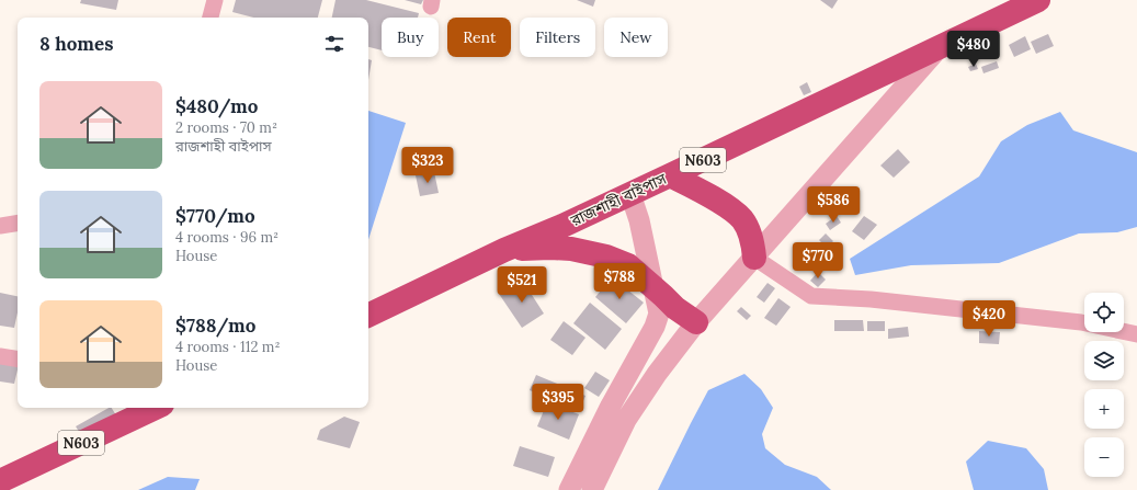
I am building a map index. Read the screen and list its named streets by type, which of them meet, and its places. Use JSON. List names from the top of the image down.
{
  "streets": {
    "highway": ["N603", "রাজশাহী বাইপাস"]
  },
  "page": {
    "chip": [
      "Buy",
      "Rent",
      "Filters",
      "New"
    ],
    "heading": "8 homes",
    "price": [
      "$480",
      "$323",
      "$586",
      "$770",
      "$788",
      "$521",
      "$420",
      "$395"
    ],
    "list": [
      {
        "name": "$480/mo",
        "note": "2 rooms · 70 m² · রাজশাহী বাইপাস"
      },
      {
        "name": "$770/mo",
        "note": "4 rooms · 96 m² · House"
      },
      {
        "name": "$788/mo",
        "note": "4 rooms · 112 m² · House"
      }
    ],
    "map_buttons": ["+", "−"]
  }
}
